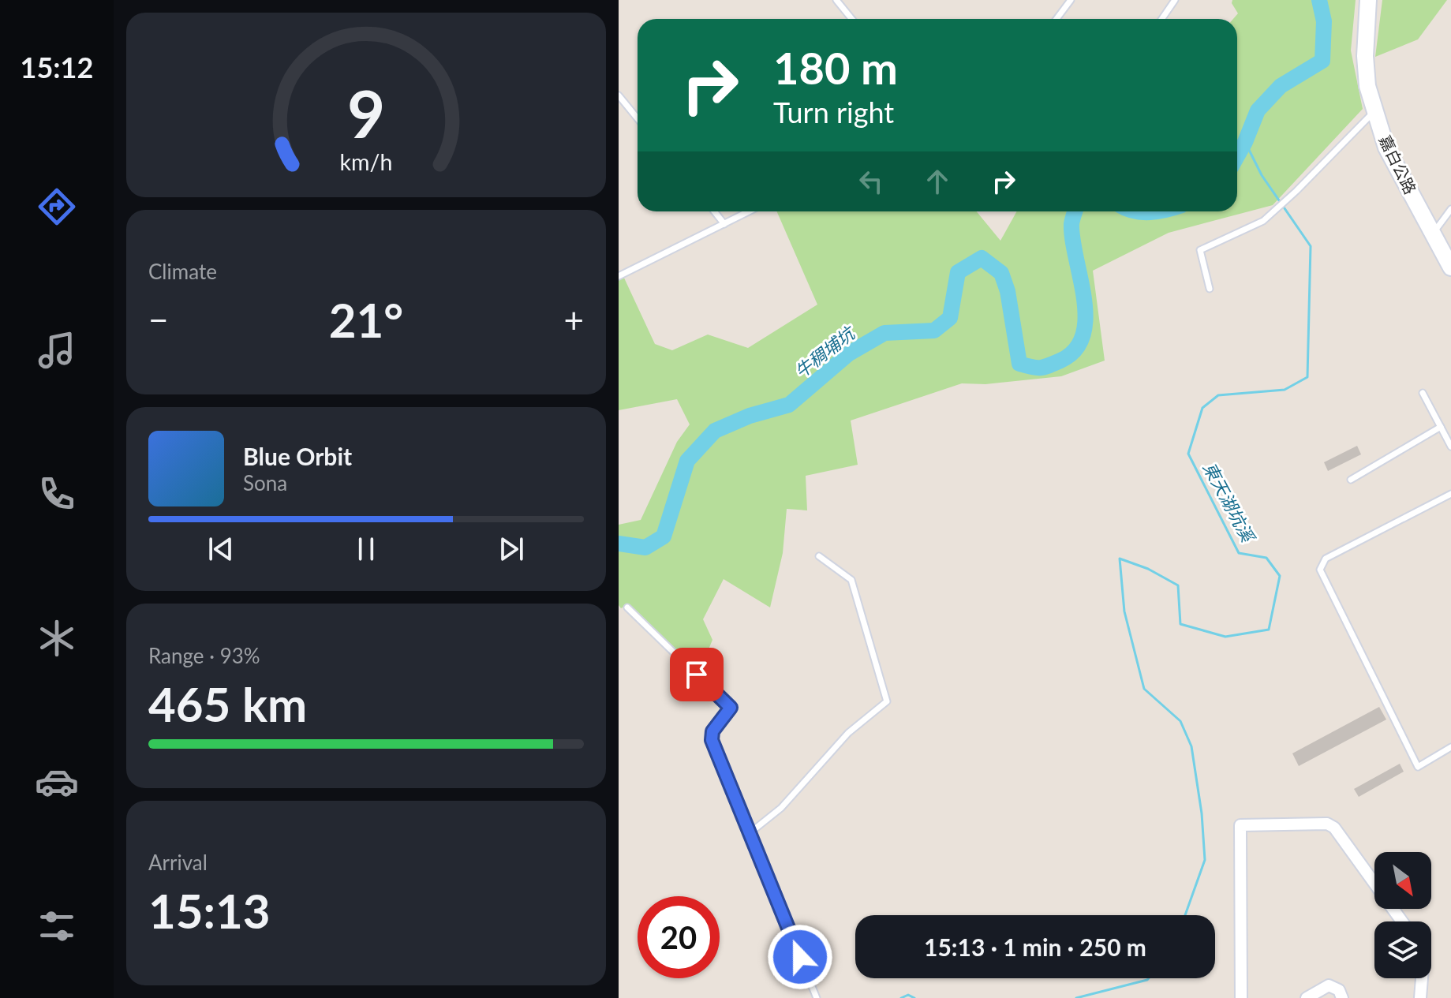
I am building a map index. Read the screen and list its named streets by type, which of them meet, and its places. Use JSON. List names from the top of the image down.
{
  "streets": {
    "main road": ["嘉白公路"]
  },
  "water": ["牛稠埔坑", "東天湖坑溪"],
  "north": "bottom right",
  "page": {
    "tabs": "15:12",
    "turn": ["180 m", "Turn right"],
    "tile": [
      "Climate",
      ["Range · 93%", "465 km"],
      ["Arrival", "15:13"]
    ],
    "heat": ["−", "21°", "+"],
    "song": ["Blue Orbit", "Sona"],
    "limit": "20",
    "trip": "15:13 · 1 min · 250 m",
    "gauge": ["9", "km/h"]
  }
}
